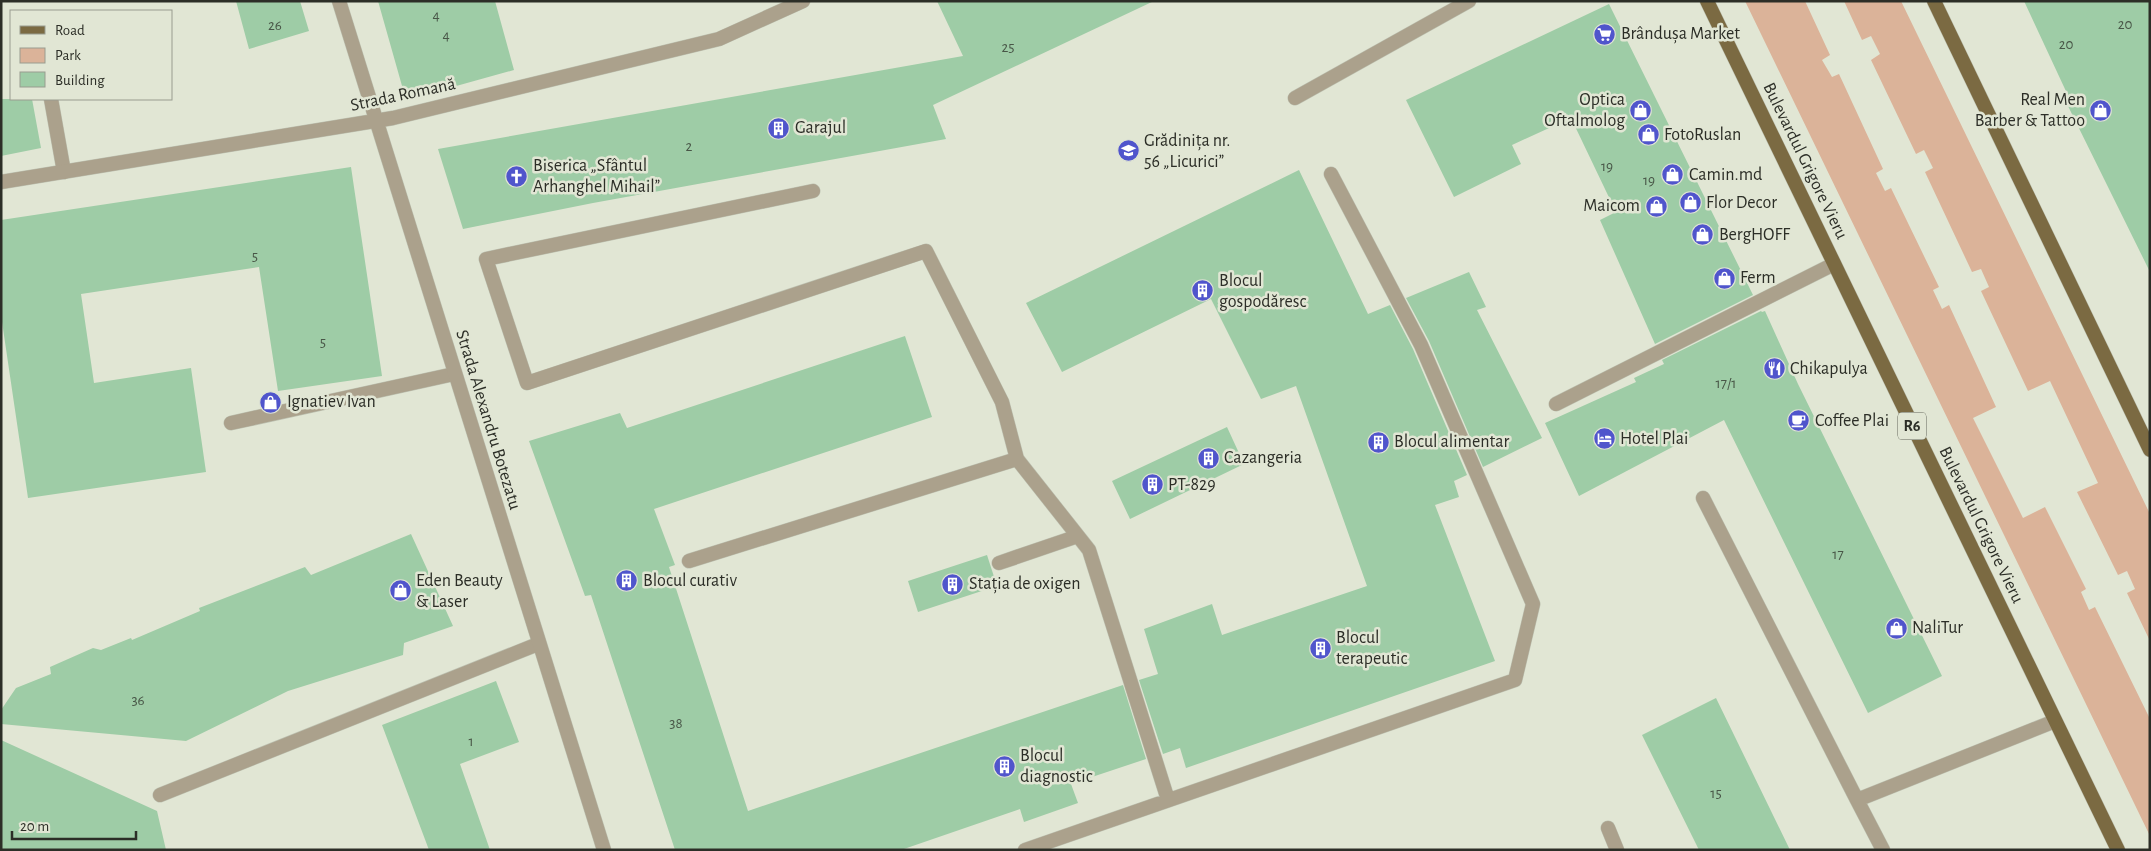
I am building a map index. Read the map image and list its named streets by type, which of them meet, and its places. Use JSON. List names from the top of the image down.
{
  "streets": {
    "main road": ["Bulevardul Grigore Vieru", "R6"],
    "street": ["Strada Romană", "Strada Alexandru Botezatu"]
  },
  "crossings": [
    ["Strada Romană", "Strada Alexandru Botezatu"]
  ],
  "places": {
    "supermarket": ["Brândușa Market"],
    "shop": [
      "Optica Oftalmolog",
      "Real Men Barber & Tattoo",
      "FotoRuslan",
      "Camin.md",
      "Flor Decor",
      "Maicom",
      "BergHOFF",
      "Ferm",
      "Ignatiev Ivan",
      "Eden Beauty & Laser",
      "NaliTur"
    ],
    "building": [
      "Garajul",
      "Blocul gospodăresc",
      "Blocul alimentar",
      "Cazangeria",
      "PT-829",
      "Blocul curativ",
      "Stația de oxigen",
      "Blocul terapeutic",
      "Blocul diagnostic"
    ],
    "school or university": ["Grădinița nr. 56 „Licurici”"],
    "church": ["Biserica „Sfântul Arhanghel Mihail”"],
    "restaurant": ["Chikapulya"],
    "cafe": ["Coffee Plai"],
    "hotel": ["Hotel Plai"]
  },
  "house_numbers": [
    "4",
    "20",
    "26",
    "4",
    "20",
    "25",
    "2",
    "19",
    "19",
    "5",
    "5",
    "17/1",
    "17",
    "36",
    "38",
    "1",
    "15"
  ],
  "legend": ["Road", "Park", "Building"],
  "scale_bar": "20 m"
}
